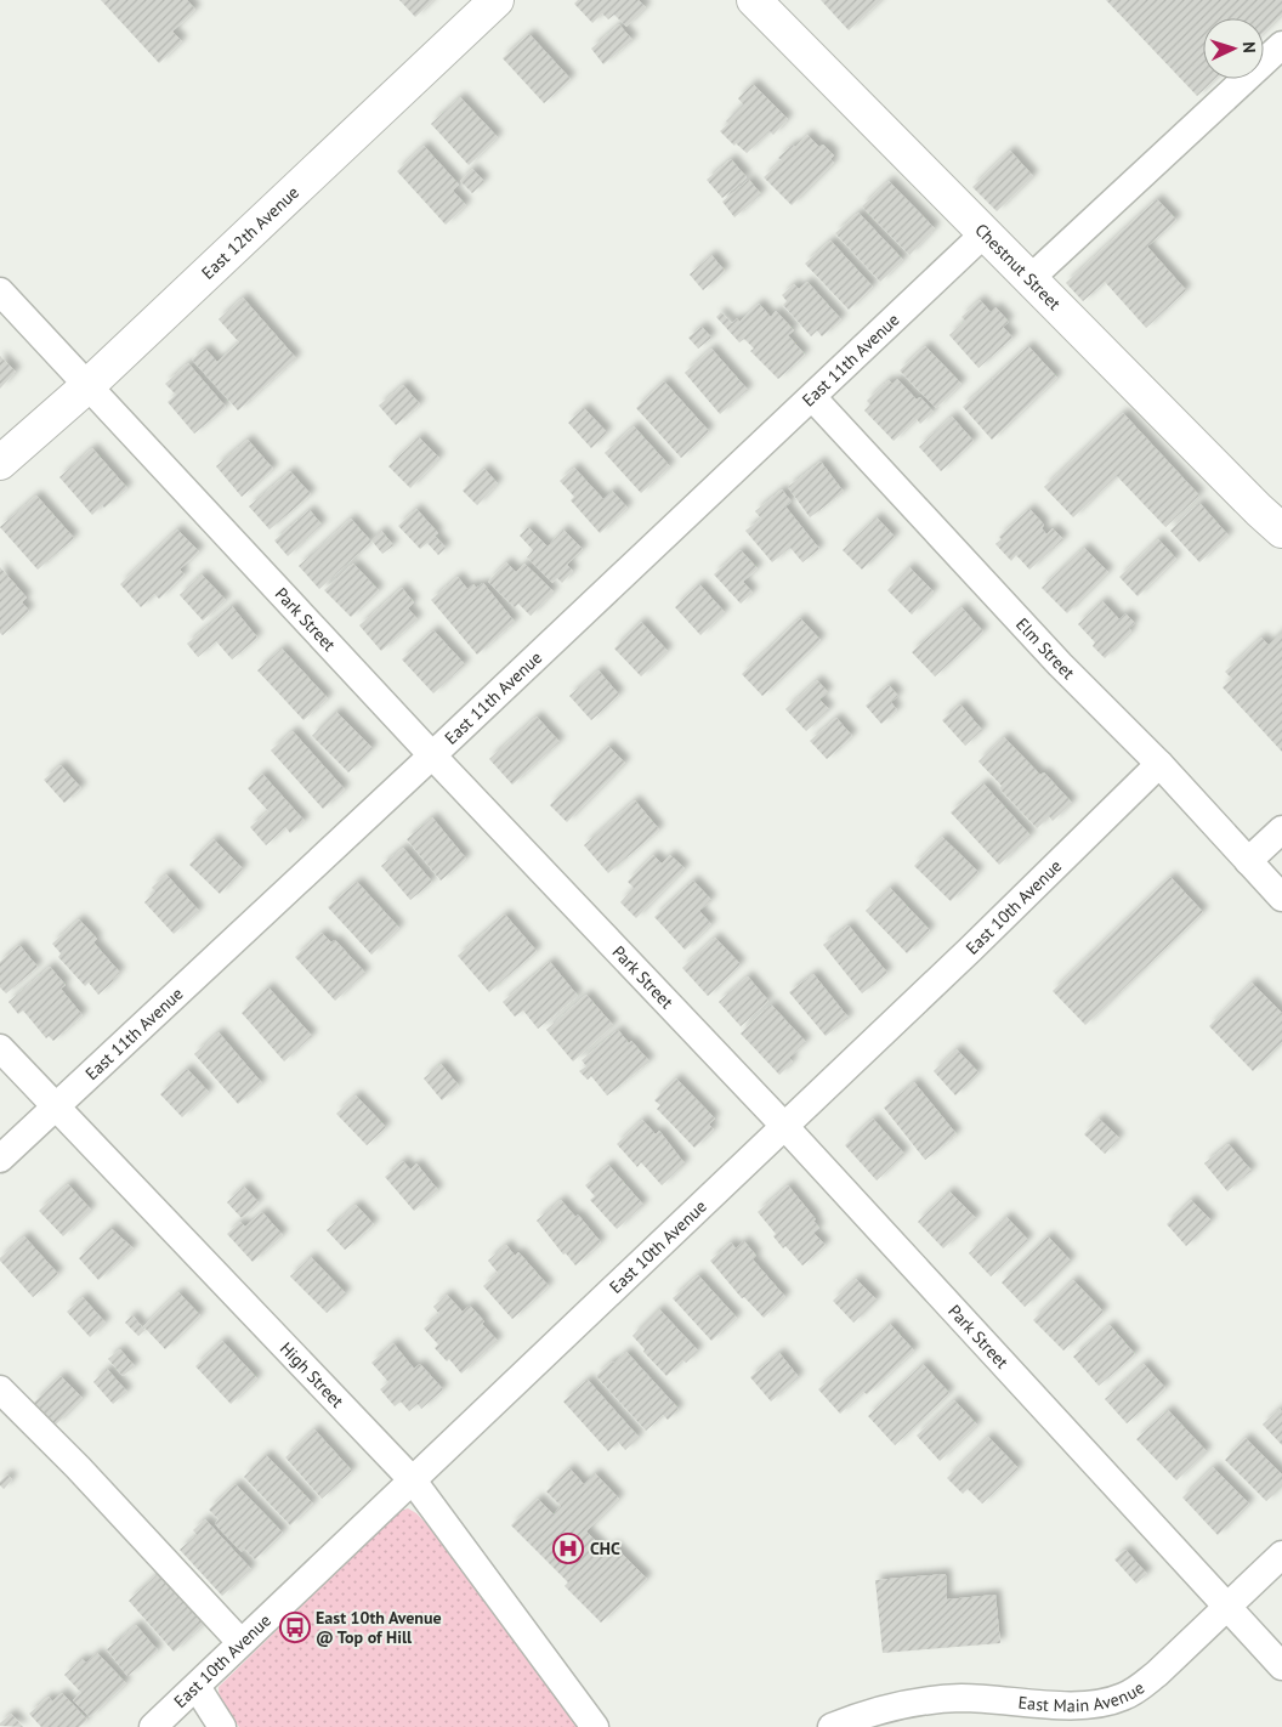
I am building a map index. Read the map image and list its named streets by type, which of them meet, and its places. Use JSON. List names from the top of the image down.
{
  "streets": {
    "street": [
      "East 12th Avenue",
      "Chestnut Street",
      "East 11th Avenue",
      "Park Street",
      "Elm Street",
      "East 10th Avenue",
      "High Street",
      "East Main Avenue"
    ]
  },
  "crossings": [
    ["East 12th Avenue", "Park Street"],
    ["Chestnut Street", "East 11th Avenue"],
    ["East 11th Avenue", "Park Street"],
    ["East 11th Avenue", "Elm Street"],
    ["East 11th Avenue", "High Street"],
    ["Park Street", "East 10th Avenue"],
    ["Park Street", "East Main Avenue"],
    ["Elm Street", "East 10th Avenue"],
    ["East 10th Avenue", "High Street"]
  ],
  "places": {
    "hospital": ["CHC"],
    "bus stop": ["East 10th Avenue @ Top of Hill"]
  },
  "north": "right"
}
